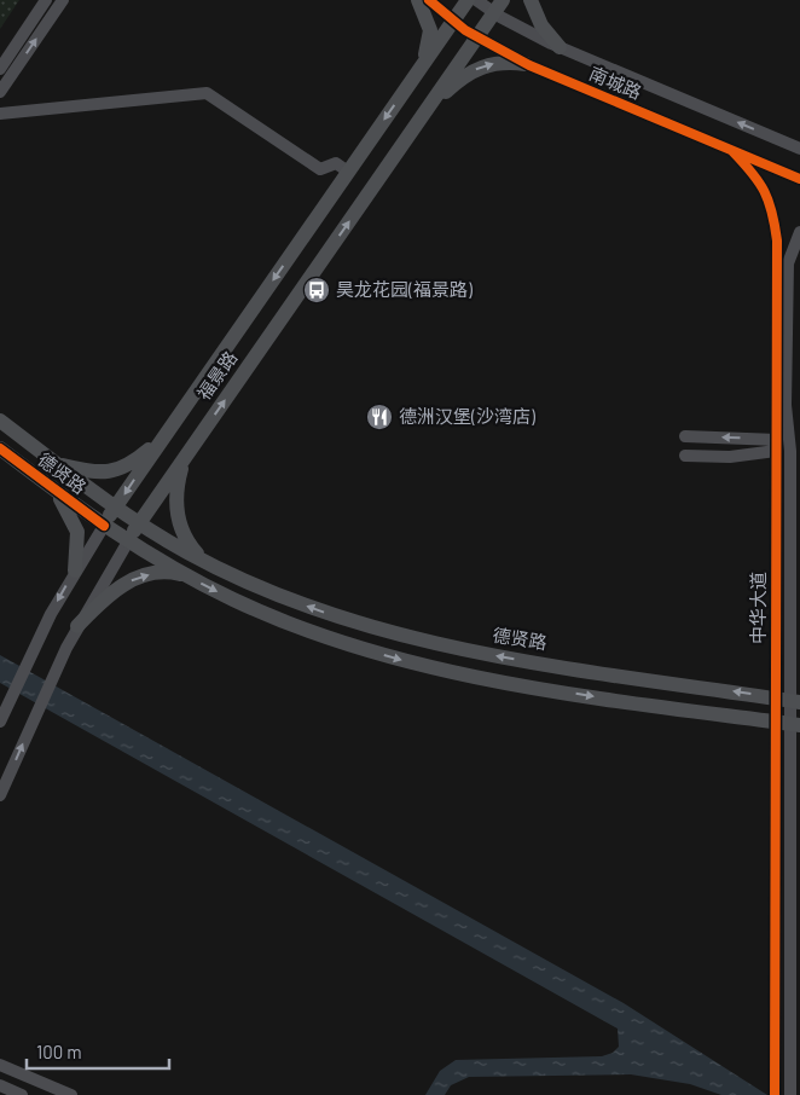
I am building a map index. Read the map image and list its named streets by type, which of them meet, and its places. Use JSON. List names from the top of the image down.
{
  "streets": {
    "main road": ["福景路", "德贤路"],
    "street": ["南城路", "中华大道"]
  },
  "crossings": [
    ["南城路", "福景路"],
    ["南城路", "中华大道"],
    ["福景路", "德贤路"],
    ["德贤路", "中华大道"]
  ],
  "places": {
    "bus stop": ["昊龙花园(福景路)"],
    "restaurant": ["德洲汉堡(沙湾店)"]
  },
  "scale_bar": "100 m"
}
